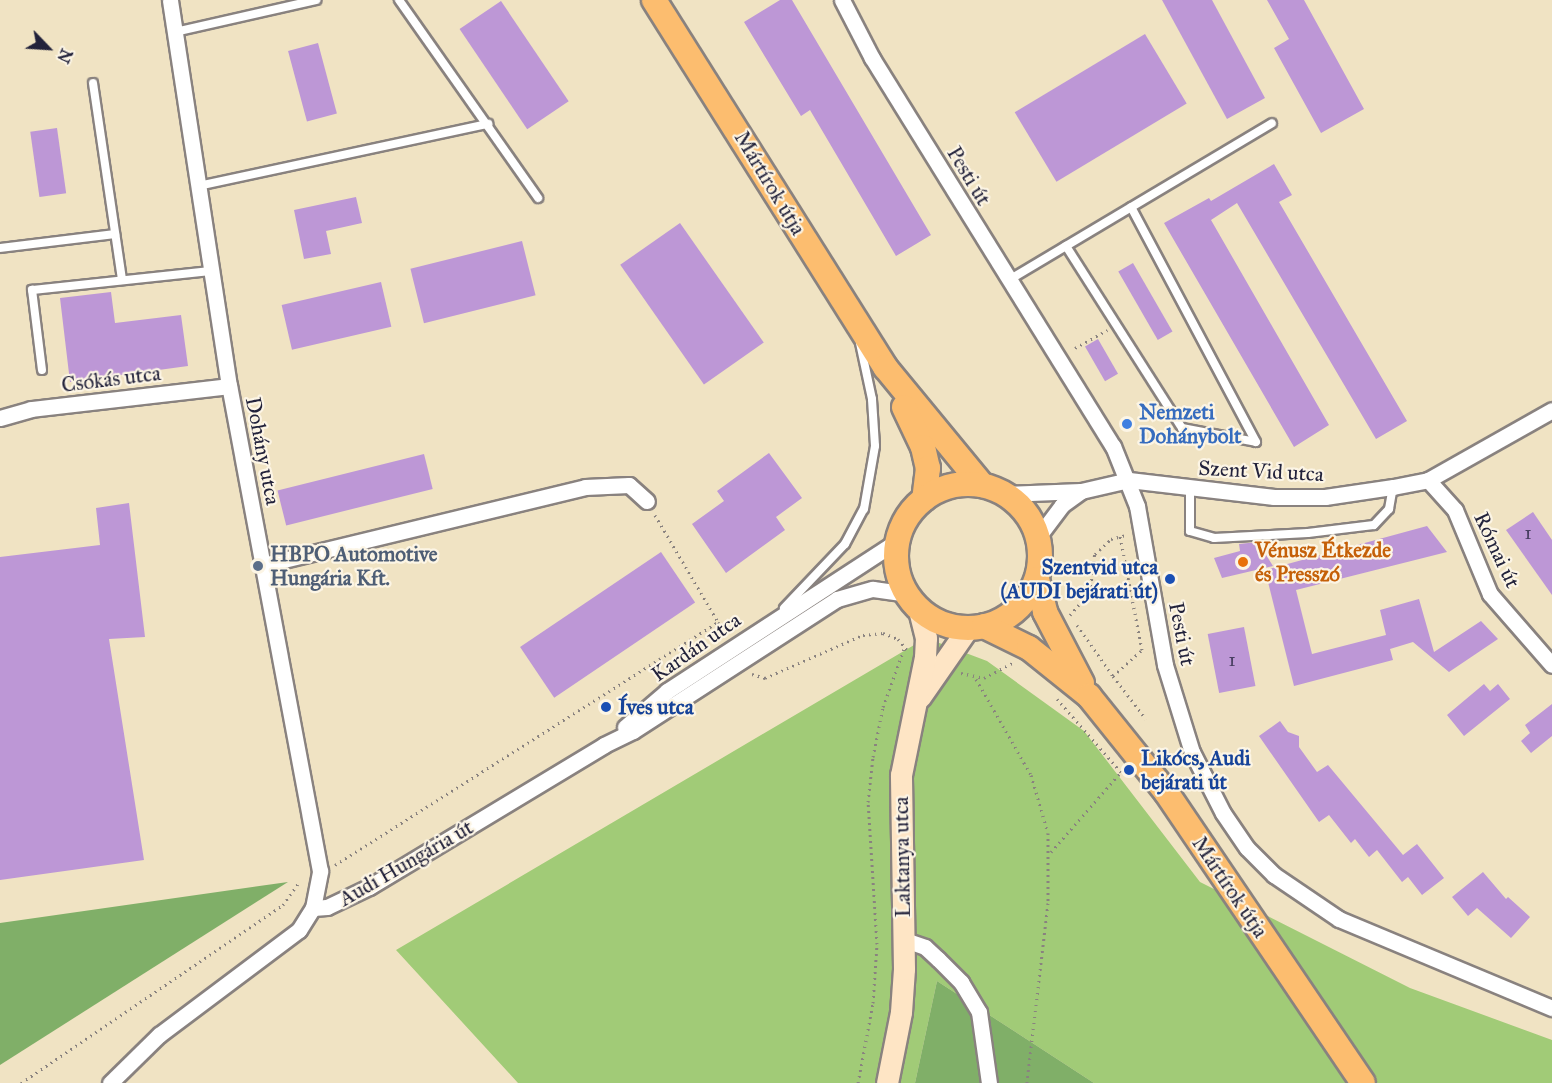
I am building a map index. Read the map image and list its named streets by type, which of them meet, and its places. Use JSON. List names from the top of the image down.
{
  "streets": {
    "main road": ["Mártírok útja"],
    "street": [
      "Pesti út",
      "Csókás utca",
      "Dohány utca",
      "Szent Vid utca",
      "Római út",
      "Kardán utca",
      "Laktanya utca",
      "Audi Hungária út"
    ]
  },
  "crossings": [
    ["Pesti út", "Szent Vid utca"],
    ["Mártírok útja", "Kardán utca"],
    ["Mártírok útja", "Laktanya utca"],
    ["Csókás utca", "Dohány utca"],
    ["Dohány utca", "Audi Hungária út"],
    ["Szent Vid utca", "Római út"],
    ["Kardán utca", "Laktanya utca"],
    ["Kardán utca", "Audi Hungária út"]
  ],
  "places": [
    "Nemzeti Dohánybolt",
    "Vénusz Étkezde és Presszó",
    "HBPO Automotive Hungária Kft.",
    "Szentvid utca (AUDI bejárati út)",
    "Íves utca",
    "Likócs, Audi bejárati út"
  ],
  "house_numbers": ["1", "1"],
  "north": "bottom right"
}
